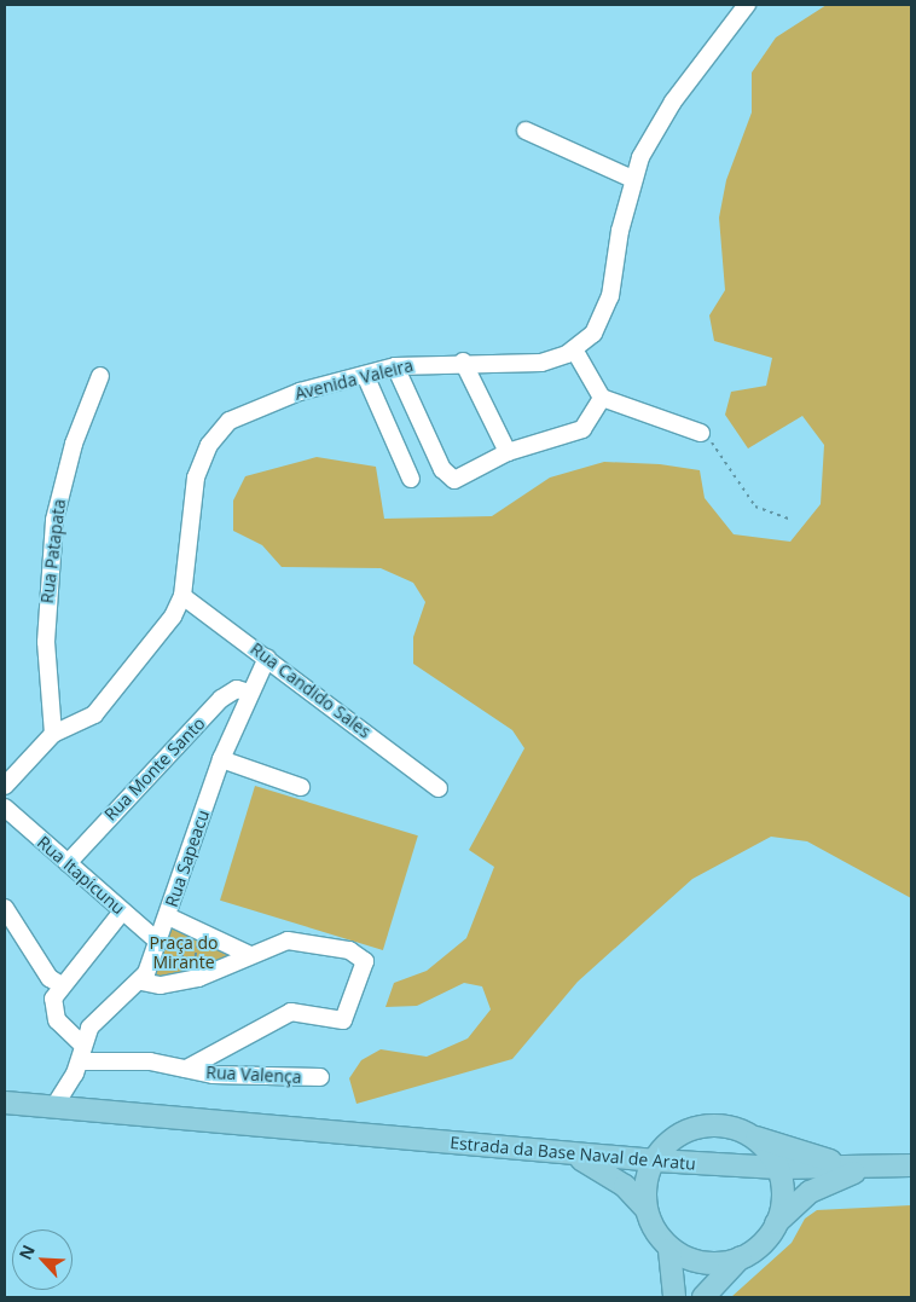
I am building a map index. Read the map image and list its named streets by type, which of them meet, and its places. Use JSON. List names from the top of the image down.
{
  "streets": {
    "main road": ["Estrada da Base Naval de Aratu"],
    "street": [
      "Avenida Valeira",
      "Rua Patapata",
      "Rua Candido Sales",
      "Rua Monte Santo",
      "Rua Sapeacu",
      "Rua Itapicunu",
      "Rua Valença"
    ]
  },
  "crossings": [
    ["Avenida Valeira", "Rua Patapata"],
    ["Avenida Valeira", "Rua Candido Sales"],
    ["Rua Candido Sales", "Rua Sapeacu"],
    ["Rua Monte Santo", "Rua Sapeacu"],
    ["Rua Monte Santo", "Rua Itapicunu"],
    ["Rua Sapeacu", "Rua Itapicunu"],
    ["Rua Sapeacu", "Rua Valença"],
    ["Rua Sapeacu", "Estrada da Base Naval de Aratu"]
  ],
  "parks": ["Praça do Mirante"],
  "north": "top left"
}
